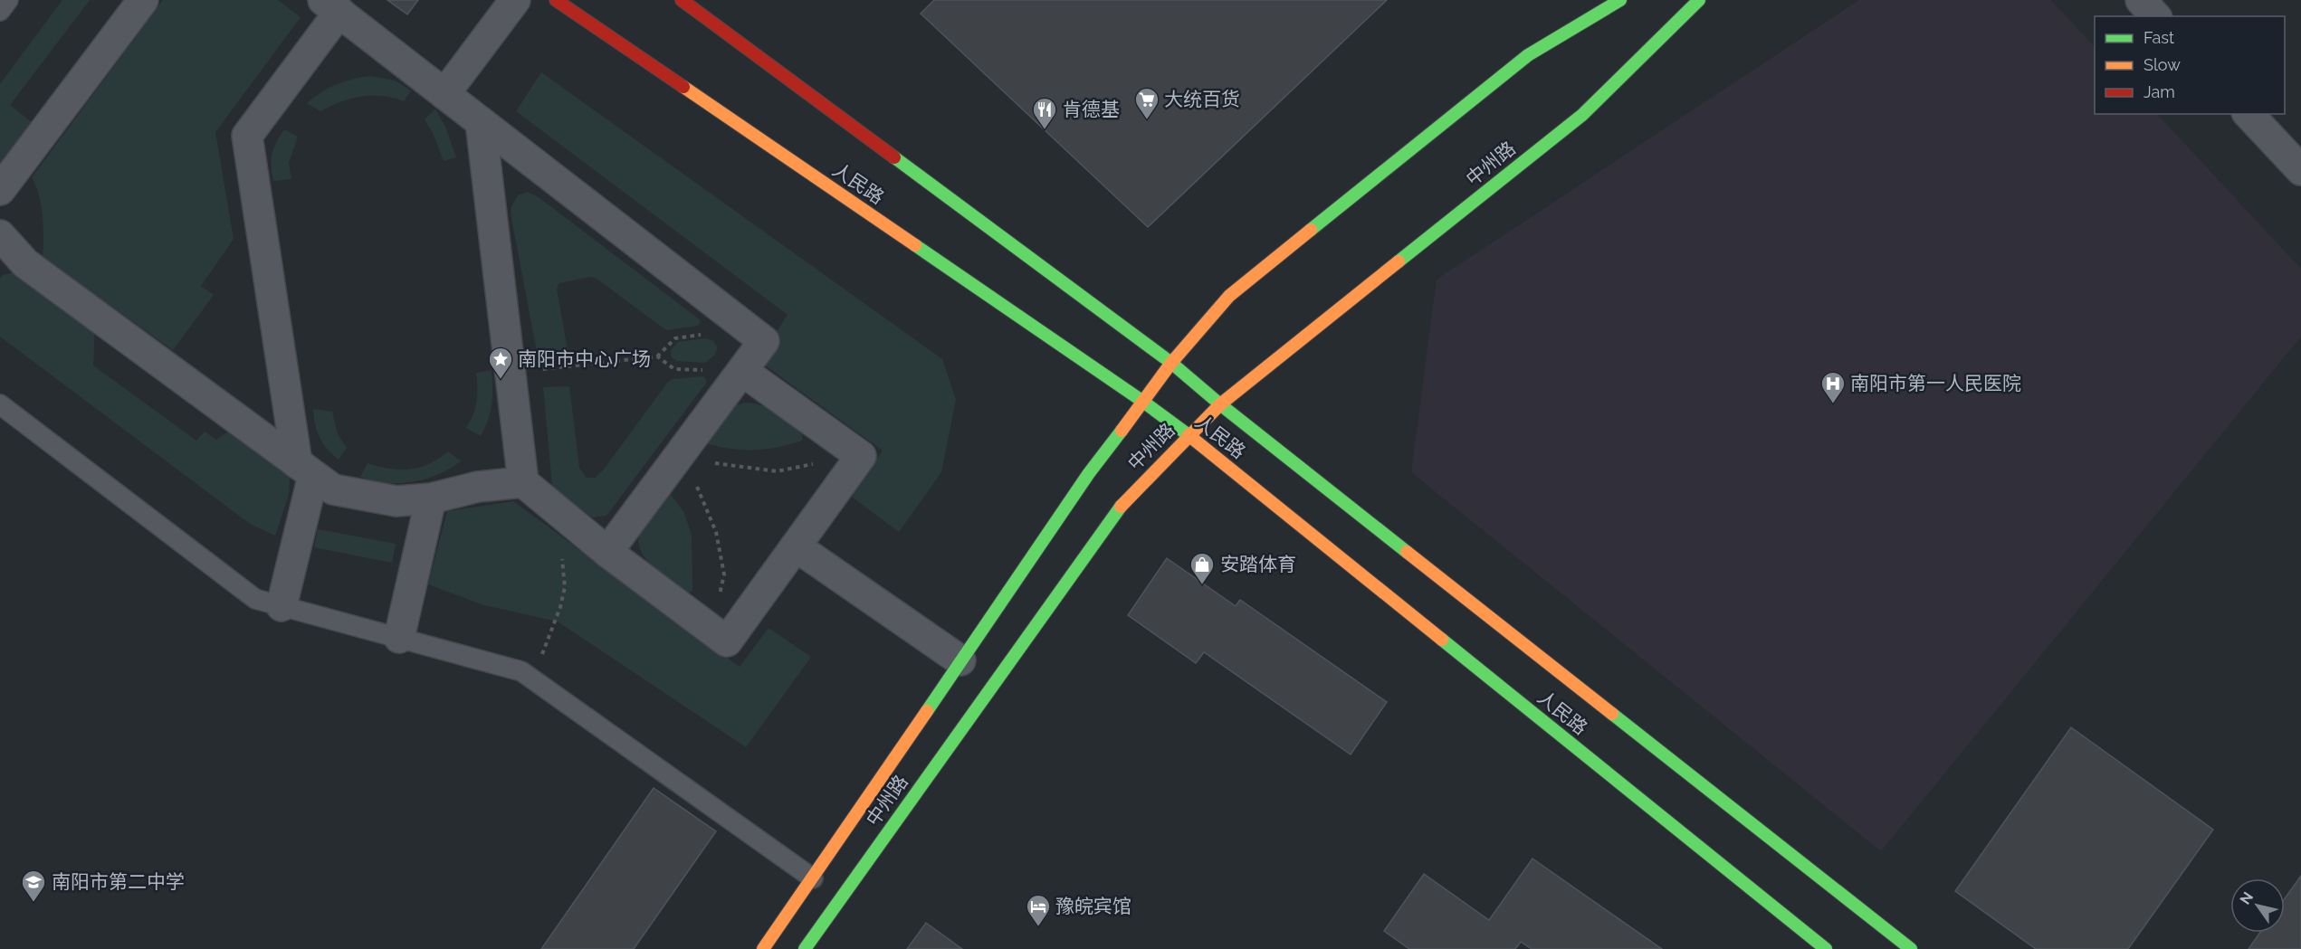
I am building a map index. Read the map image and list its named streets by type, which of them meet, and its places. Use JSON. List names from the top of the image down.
{
  "streets": {
    "main road": ["中州路", "人民路"]
  },
  "crossings": [
    ["中州路", "人民路"]
  ],
  "places": {
    "supermarket": ["大统百货"],
    "restaurant": ["肯德基"],
    "place": ["南阳市中心广场"],
    "hospital": ["南阳市第一人民医院"],
    "shop": ["安踏体育"],
    "school or university": ["南阳市第二中学"],
    "hotel": ["豫皖宾馆"]
  },
  "legend": ["Fast", "Slow", "Jam"],
  "north": "top left"
}
